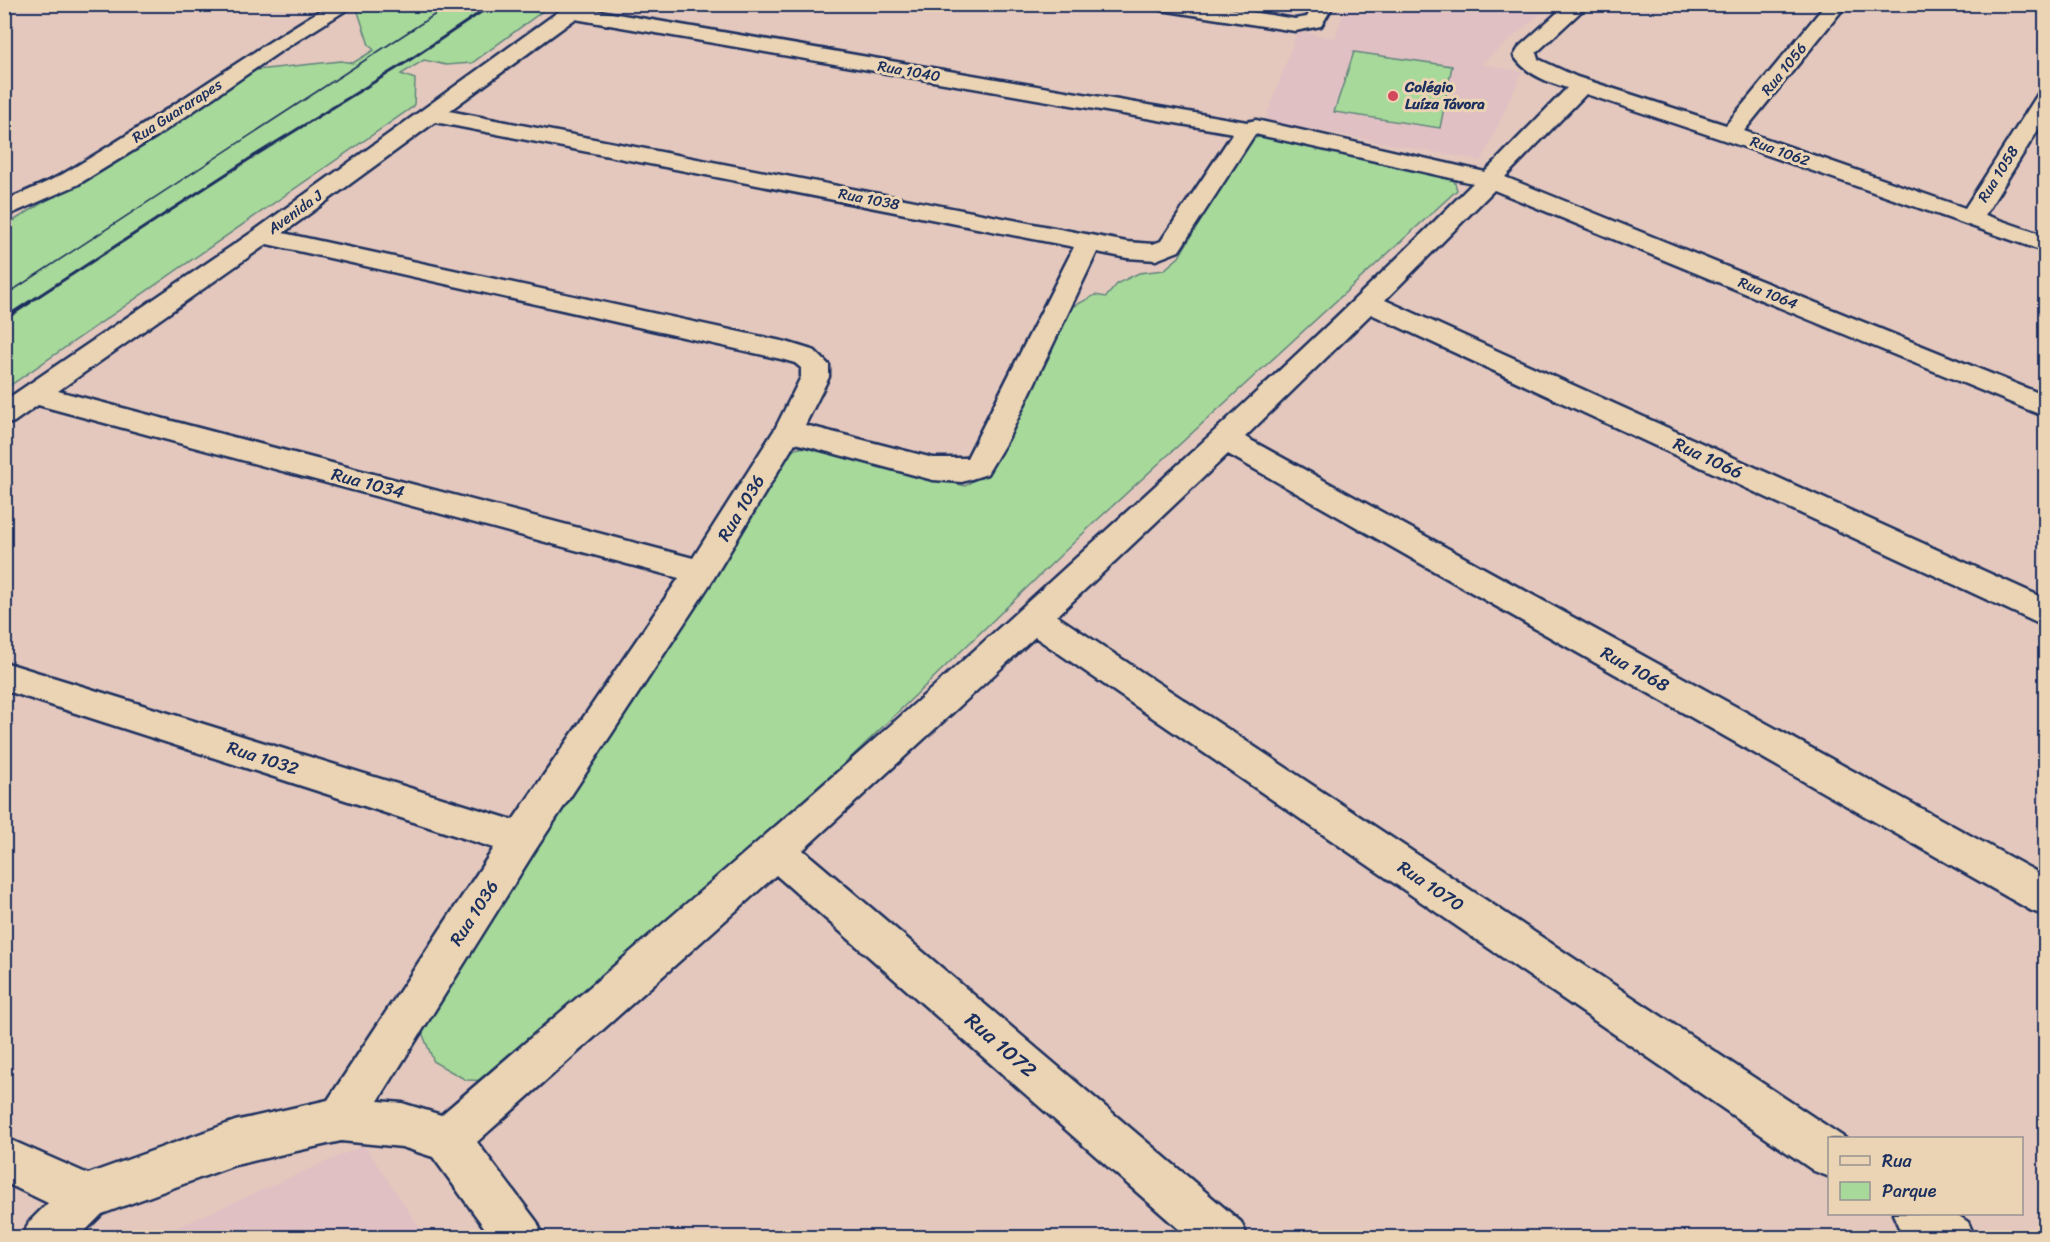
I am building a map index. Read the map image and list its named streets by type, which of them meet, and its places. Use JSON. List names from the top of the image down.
{
  "streets": {
    "street": [
      "Rua 1056",
      "Rua 1040",
      "Rua Guararapes",
      "Rua 1062",
      "Rua 1058",
      "Rua 1038",
      "Avenida J",
      "Rua 1064",
      "Rua 1066",
      "Rua 1034",
      "Rua 1036",
      "Rua 1068",
      "Rua 1032",
      "Rua 1070",
      "Rua 1072"
    ]
  },
  "crossings": [
    ["Rua 1056", "Rua 1062"],
    ["Rua 1040", "Rua 1038"],
    ["Rua 1040", "Avenida J"],
    ["Rua 1040", "Rua 1064"],
    ["Rua 1062", "Rua 1058"],
    ["Rua 1038", "Avenida J"],
    ["Avenida J", "Rua 1034"],
    ["Avenida J", "Rua 1036"],
    ["Rua 1034", "Rua 1036"],
    ["Rua 1036", "Rua 1032"]
  ],
  "places": ["Colégio Luíza Távora"],
  "legend": ["Rua", "Parque"]
}
